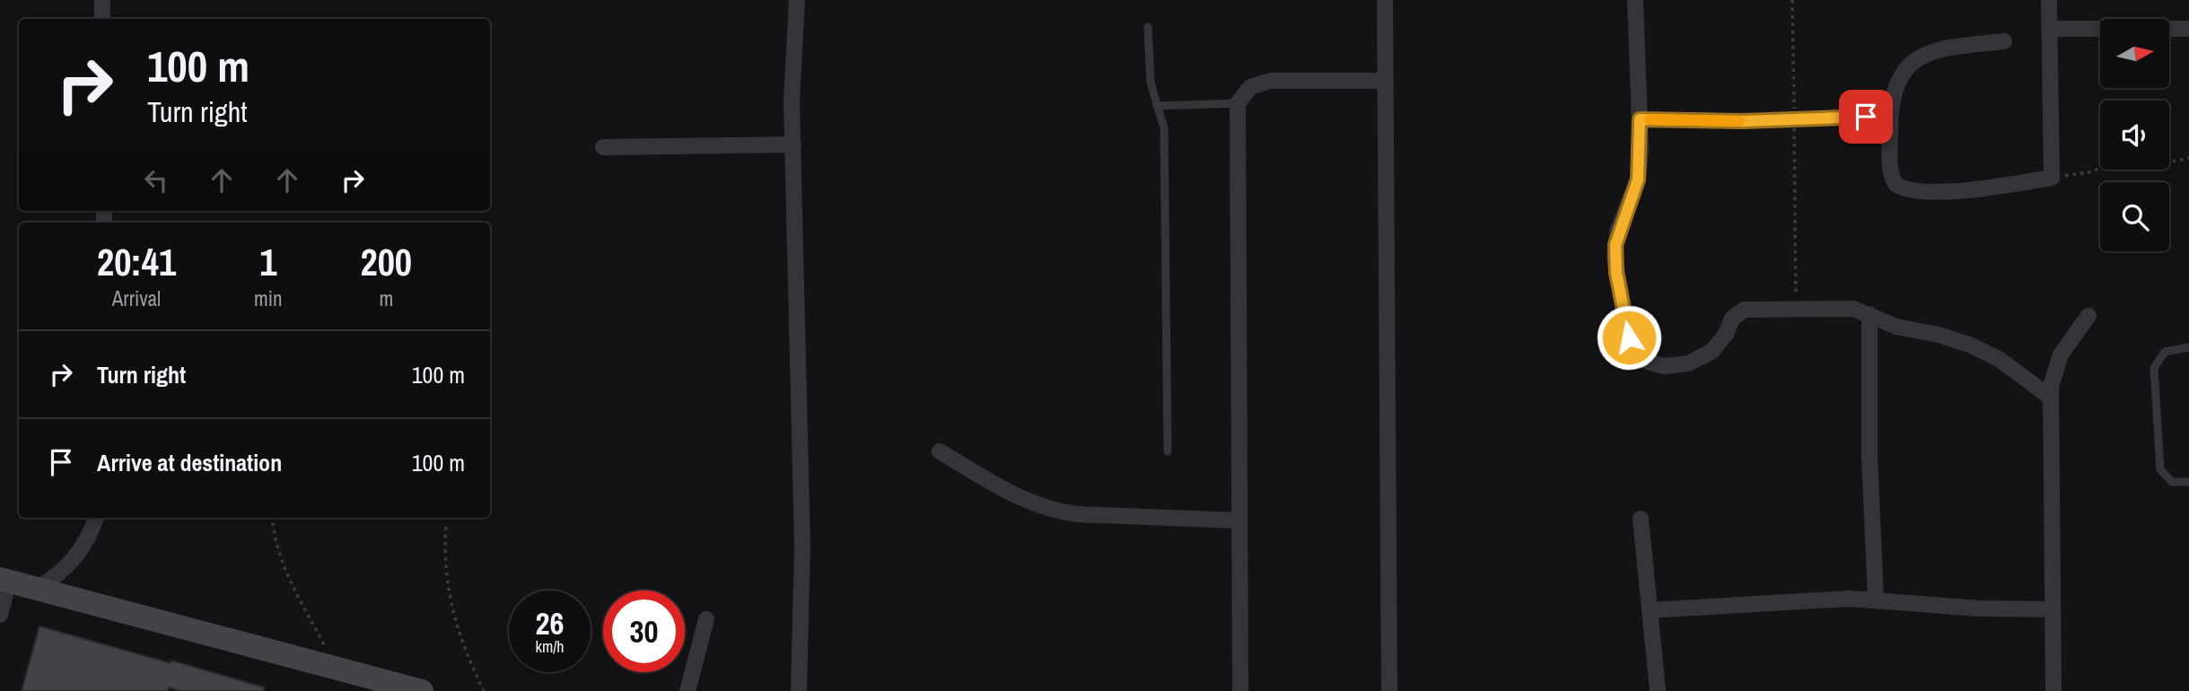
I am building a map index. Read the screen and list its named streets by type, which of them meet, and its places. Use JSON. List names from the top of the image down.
{
  "north": "right",
  "page": {
    "turn": ["100 m", "Turn right"],
    "eta": [
      "20:41",
      "Arrival",
      "1",
      "min",
      "200",
      "m"
    ],
    "list": [
      {
        "name": "Turn right",
        "value": "100 m"
      },
      {
        "name": "Arrive at destination",
        "value": "100 m"
      }
    ],
    "speed": "26 km/h",
    "limit": "30"
  }
}
